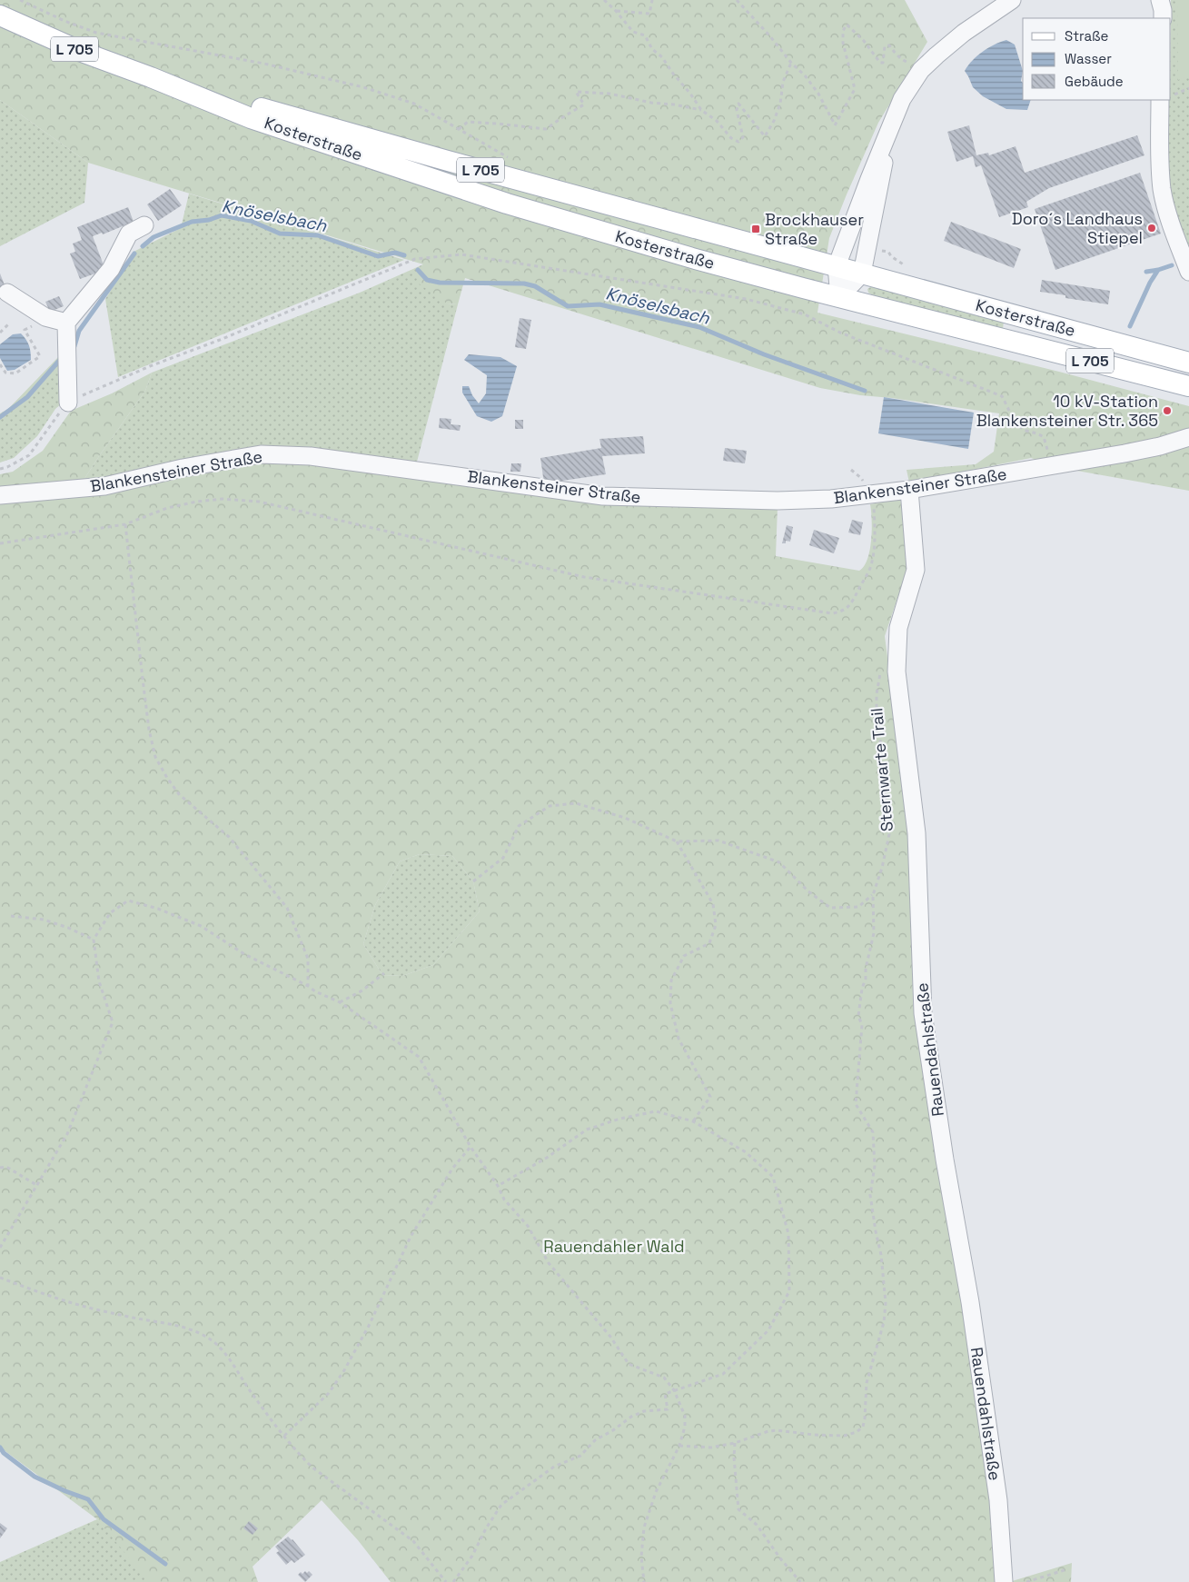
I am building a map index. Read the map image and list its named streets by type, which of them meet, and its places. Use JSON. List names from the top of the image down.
{
  "streets": {
    "main road": ["L 705", "Kosterstraße"],
    "street": ["Blankensteiner Straße", "Rauendahlstraße"],
    "path": ["Sternwarte Trail"]
  },
  "crossings": [
    ["Blankensteiner Straße", "Rauendahlstraße"]
  ],
  "water": ["Knöselsbach"],
  "parks": ["Rauendahler Wald"],
  "places": {
    "other": ["Doro´s Landhaus Stiepel", "10 kV-Station Blankensteiner Str. 365"],
    "transit": ["Brockhauser Straße"]
  },
  "legend": ["Straße", "Wasser", "Gebäude"]
}
